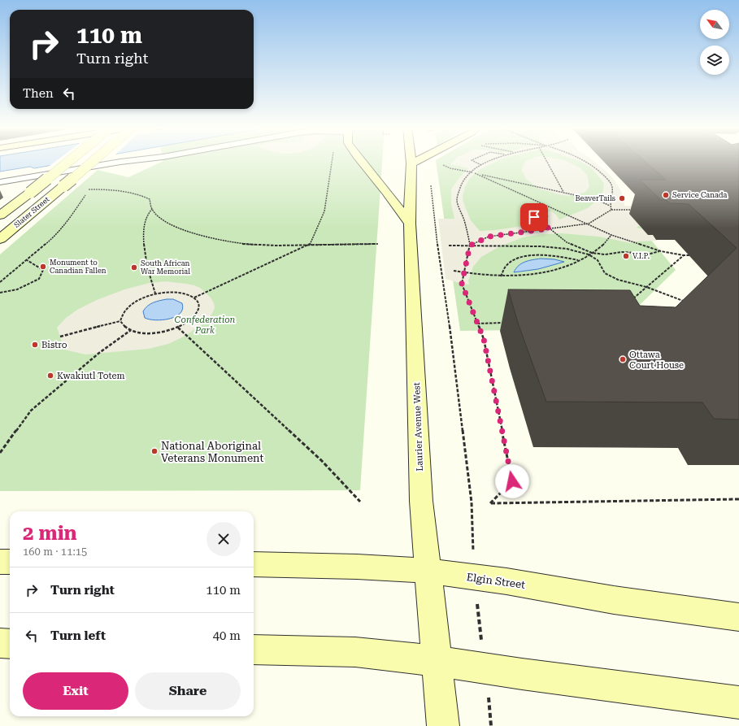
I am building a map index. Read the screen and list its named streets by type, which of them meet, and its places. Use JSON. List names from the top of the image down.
{
  "streets": {
    "main road": ["Slater Street", "Laurier Avenue West", "Elgin Street"]
  },
  "crossings": [
    ["Laurier Avenue West", "Elgin Street"]
  ],
  "parks": ["Confederation Park"],
  "places": [
    "Service Canada",
    "BeaverTails",
    "V.I.P.",
    "Monument to Canadian Fallen",
    "South African War Memorial",
    "Bistro",
    "Ottawa Court House",
    "Kwakiutl Totem",
    "National Aboriginal Veterans Monument"
  ],
  "north": "top left",
  "page": {
    "turn": ["110 m", "Turn right"],
    "then": "Then",
    "heading": ["2 min", "160 m · 11:15"],
    "list": [
      {
        "name": "Turn right",
        "value": "110 m"
      },
      {
        "name": "Turn left",
        "value": "40 m"
      }
    ],
    "buttons": ["Exit", "Share"]
  }
}
